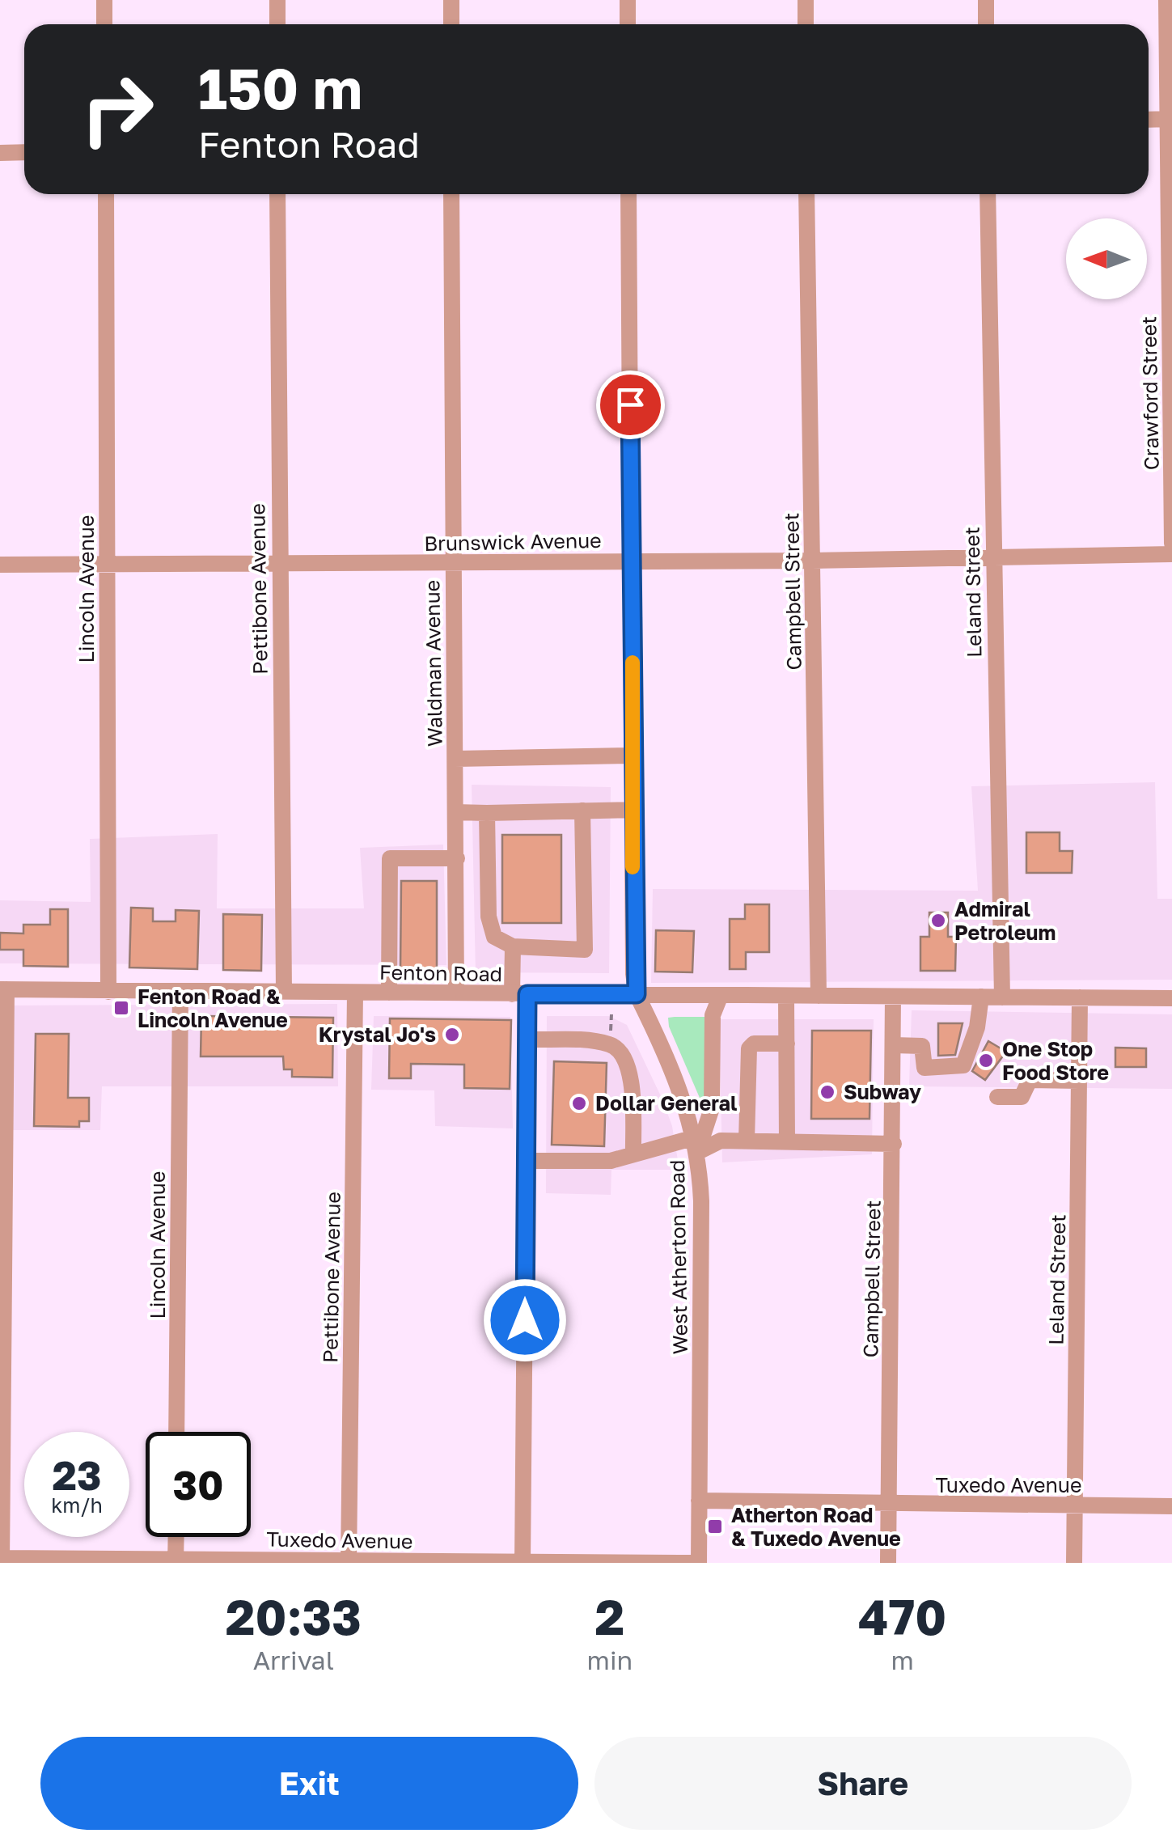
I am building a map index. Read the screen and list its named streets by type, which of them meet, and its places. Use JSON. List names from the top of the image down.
{
  "streets": {
    "street": [
      "Crawford Street",
      "Brunswick Avenue",
      "Lincoln Avenue",
      "Pettibone Avenue",
      "Campbell Street",
      "Leland Street",
      "Waldman Avenue",
      "Fenton Road",
      "West Atherton Road",
      "Tuxedo Avenue"
    ]
  },
  "crossings": [
    ["Brunswick Avenue", "Lincoln Avenue"],
    ["Brunswick Avenue", "Pettibone Avenue"],
    ["Brunswick Avenue", "Campbell Street"],
    ["Brunswick Avenue", "Leland Street"],
    ["Brunswick Avenue", "Waldman Avenue"],
    ["Brunswick Avenue", "West Atherton Road"],
    ["Lincoln Avenue", "Fenton Road"],
    ["Pettibone Avenue", "Fenton Road"],
    ["Pettibone Avenue", "Tuxedo Avenue"],
    ["Campbell Street", "Fenton Road"],
    ["Campbell Street", "Tuxedo Avenue"],
    ["Leland Street", "Fenton Road"],
    ["Leland Street", "Tuxedo Avenue"],
    ["Waldman Avenue", "Fenton Road"],
    ["Fenton Road", "West Atherton Road"],
    ["West Atherton Road", "Tuxedo Avenue"]
  ],
  "places": {
    "other": [
      "Admiral Petroleum",
      "Krystal Jo's",
      "One Stop Food Store",
      "Subway",
      "Dollar General"
    ],
    "transit": ["Fenton Road & Lincoln Avenue", "Atherton Road & Tuxedo Avenue"]
  },
  "north": "left",
  "page": {
    "turn": ["150 m", "Fenton Road"],
    "speed": "23 km/h",
    "limit": "30",
    "eta": [
      "20:33",
      "Arrival",
      "2",
      "min",
      "470",
      "m"
    ],
    "buttons": ["Exit", "Share"]
  }
}
